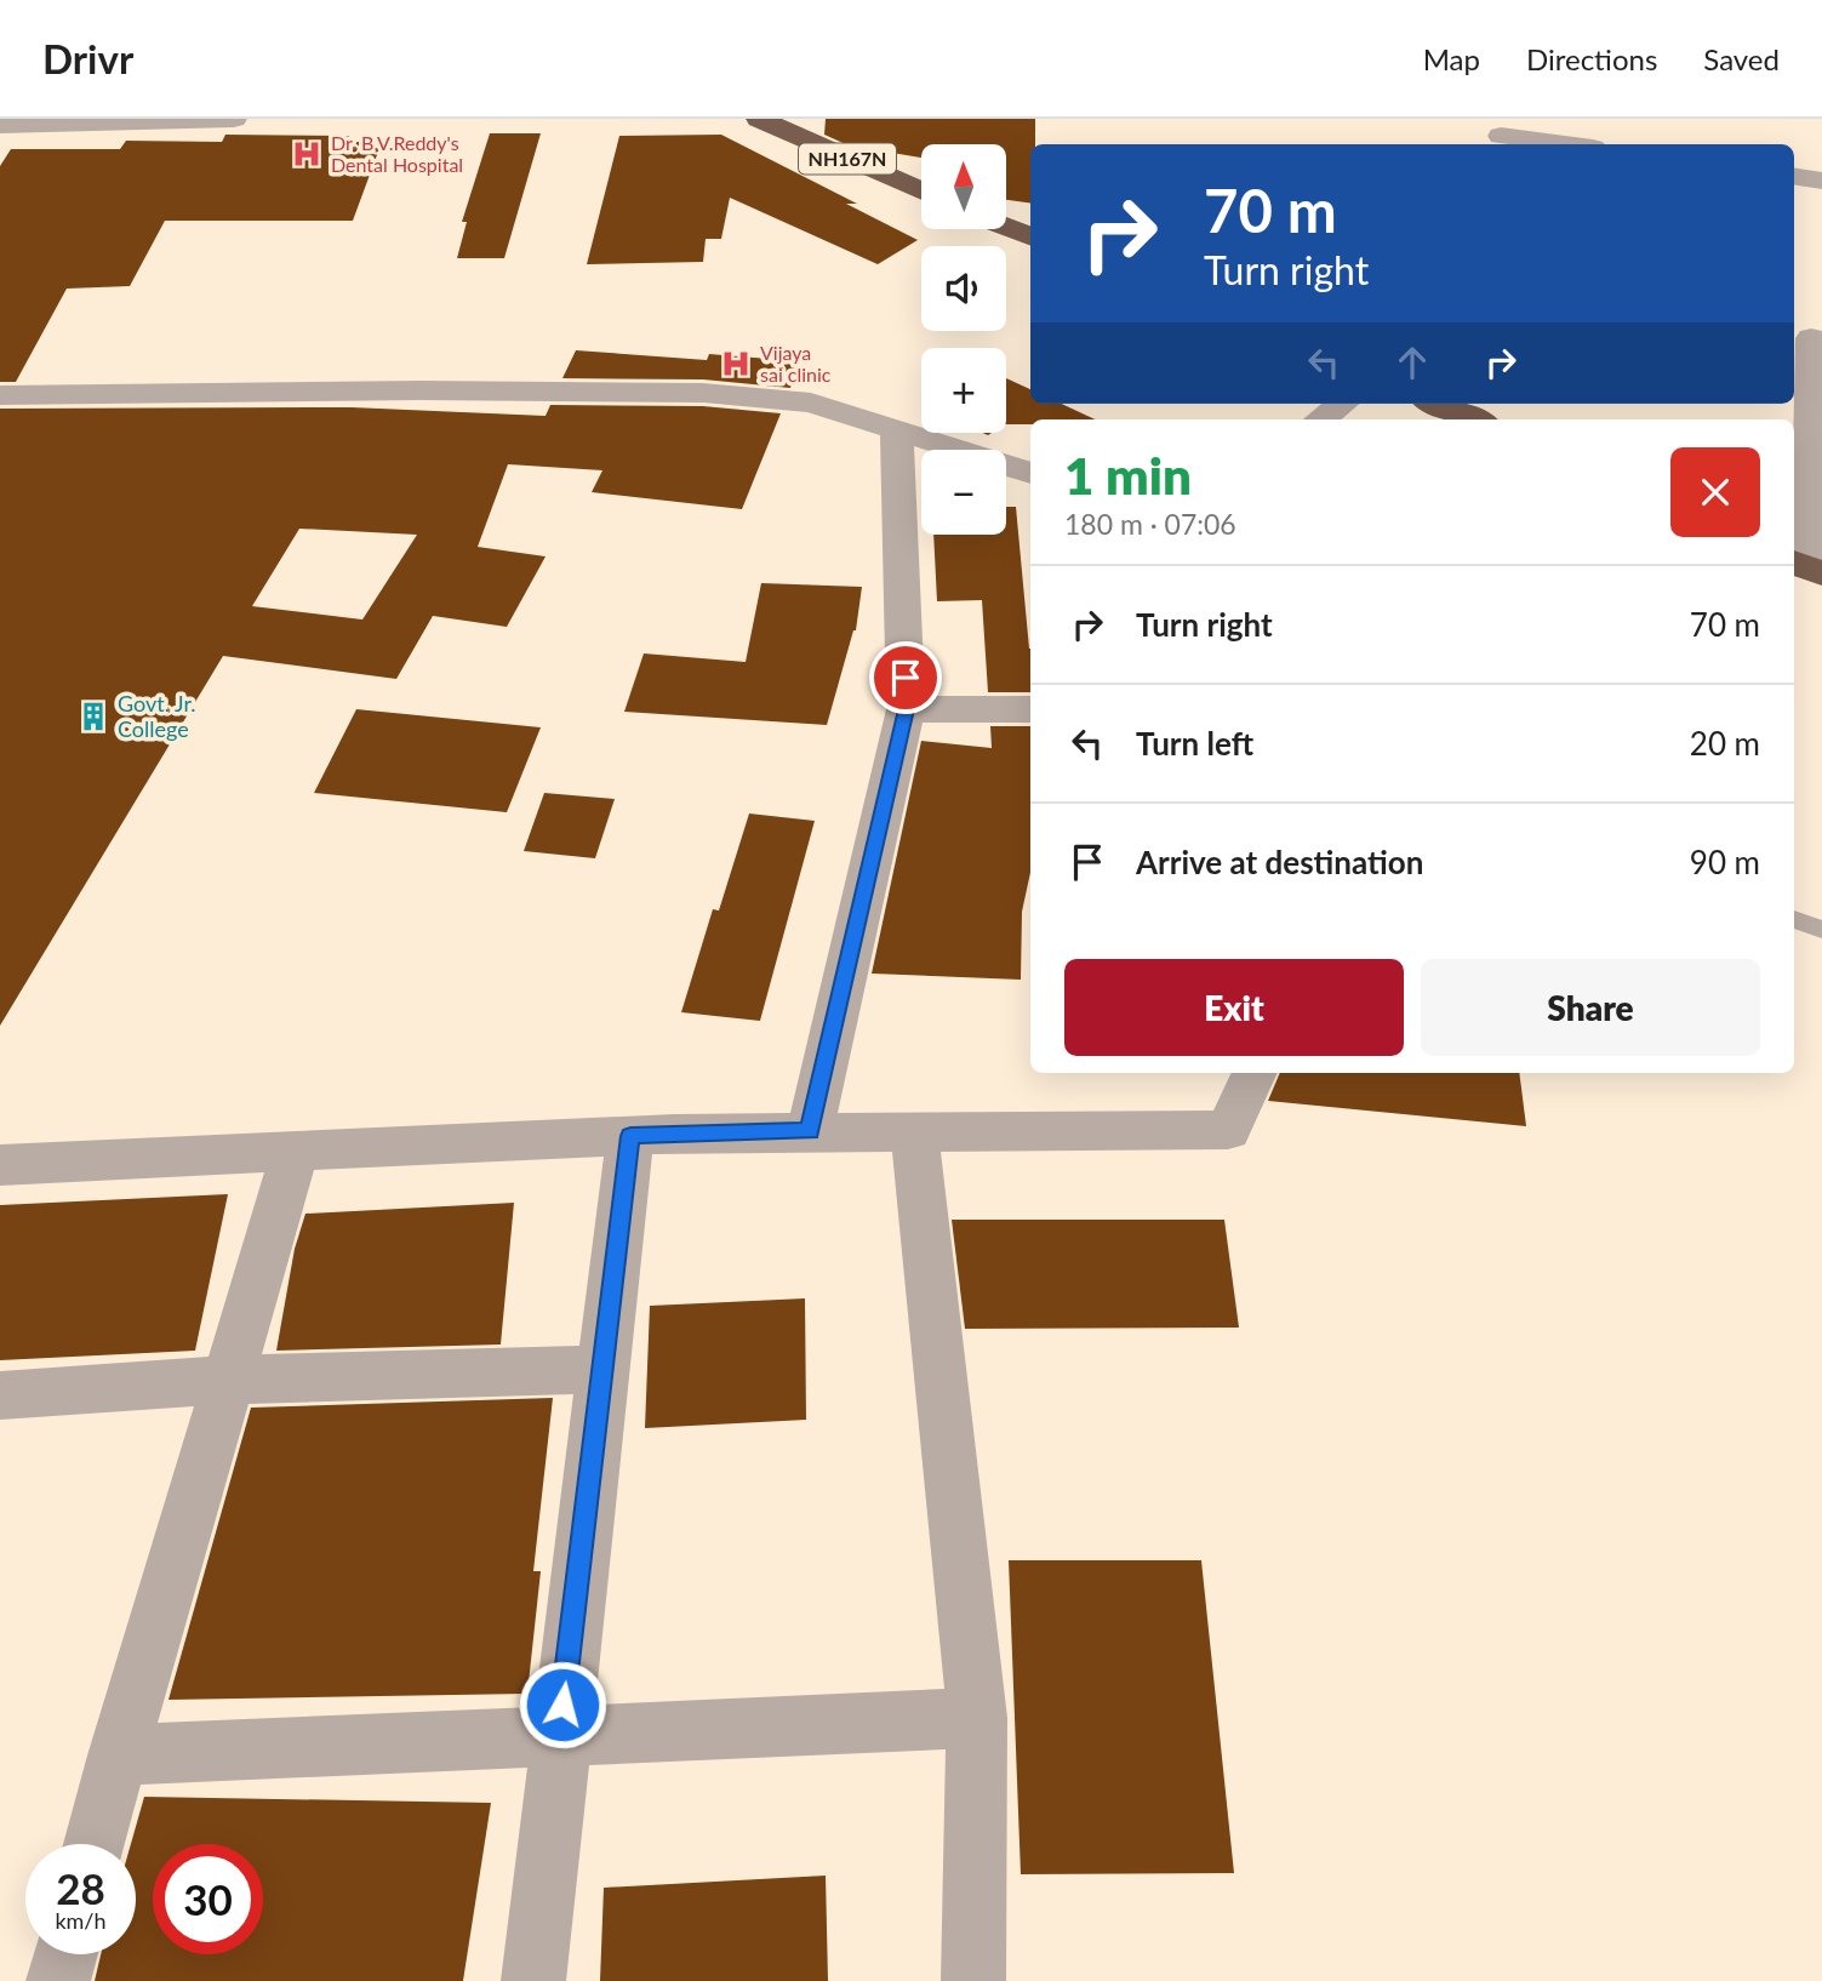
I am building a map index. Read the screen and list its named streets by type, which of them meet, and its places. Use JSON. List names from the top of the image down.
{
  "streets": {
    "highway": ["NH167N"]
  },
  "places": {
    "hospital": ["Dr. B.V.Reddy's Dental Hospital", "Vijaya sai clinic"],
    "building": ["Govt. Jr. College"]
  },
  "north": "top",
  "page": {
    "header": "Drivr",
    "nav": ["Map", "Directions", "Saved"],
    "map_buttons": ["+", "−"],
    "turn": ["70 m", "Turn right"],
    "heading": ["1 min", "180 m · 07:06"],
    "list": [
      {
        "name": "Turn right",
        "value": "70 m"
      },
      {
        "name": "Turn left",
        "value": "20 m"
      },
      {
        "name": "Arrive at destination",
        "value": "90 m"
      }
    ],
    "buttons": ["Exit", "Share"],
    "speed": "28 km/h",
    "limit": "30"
  }
}
